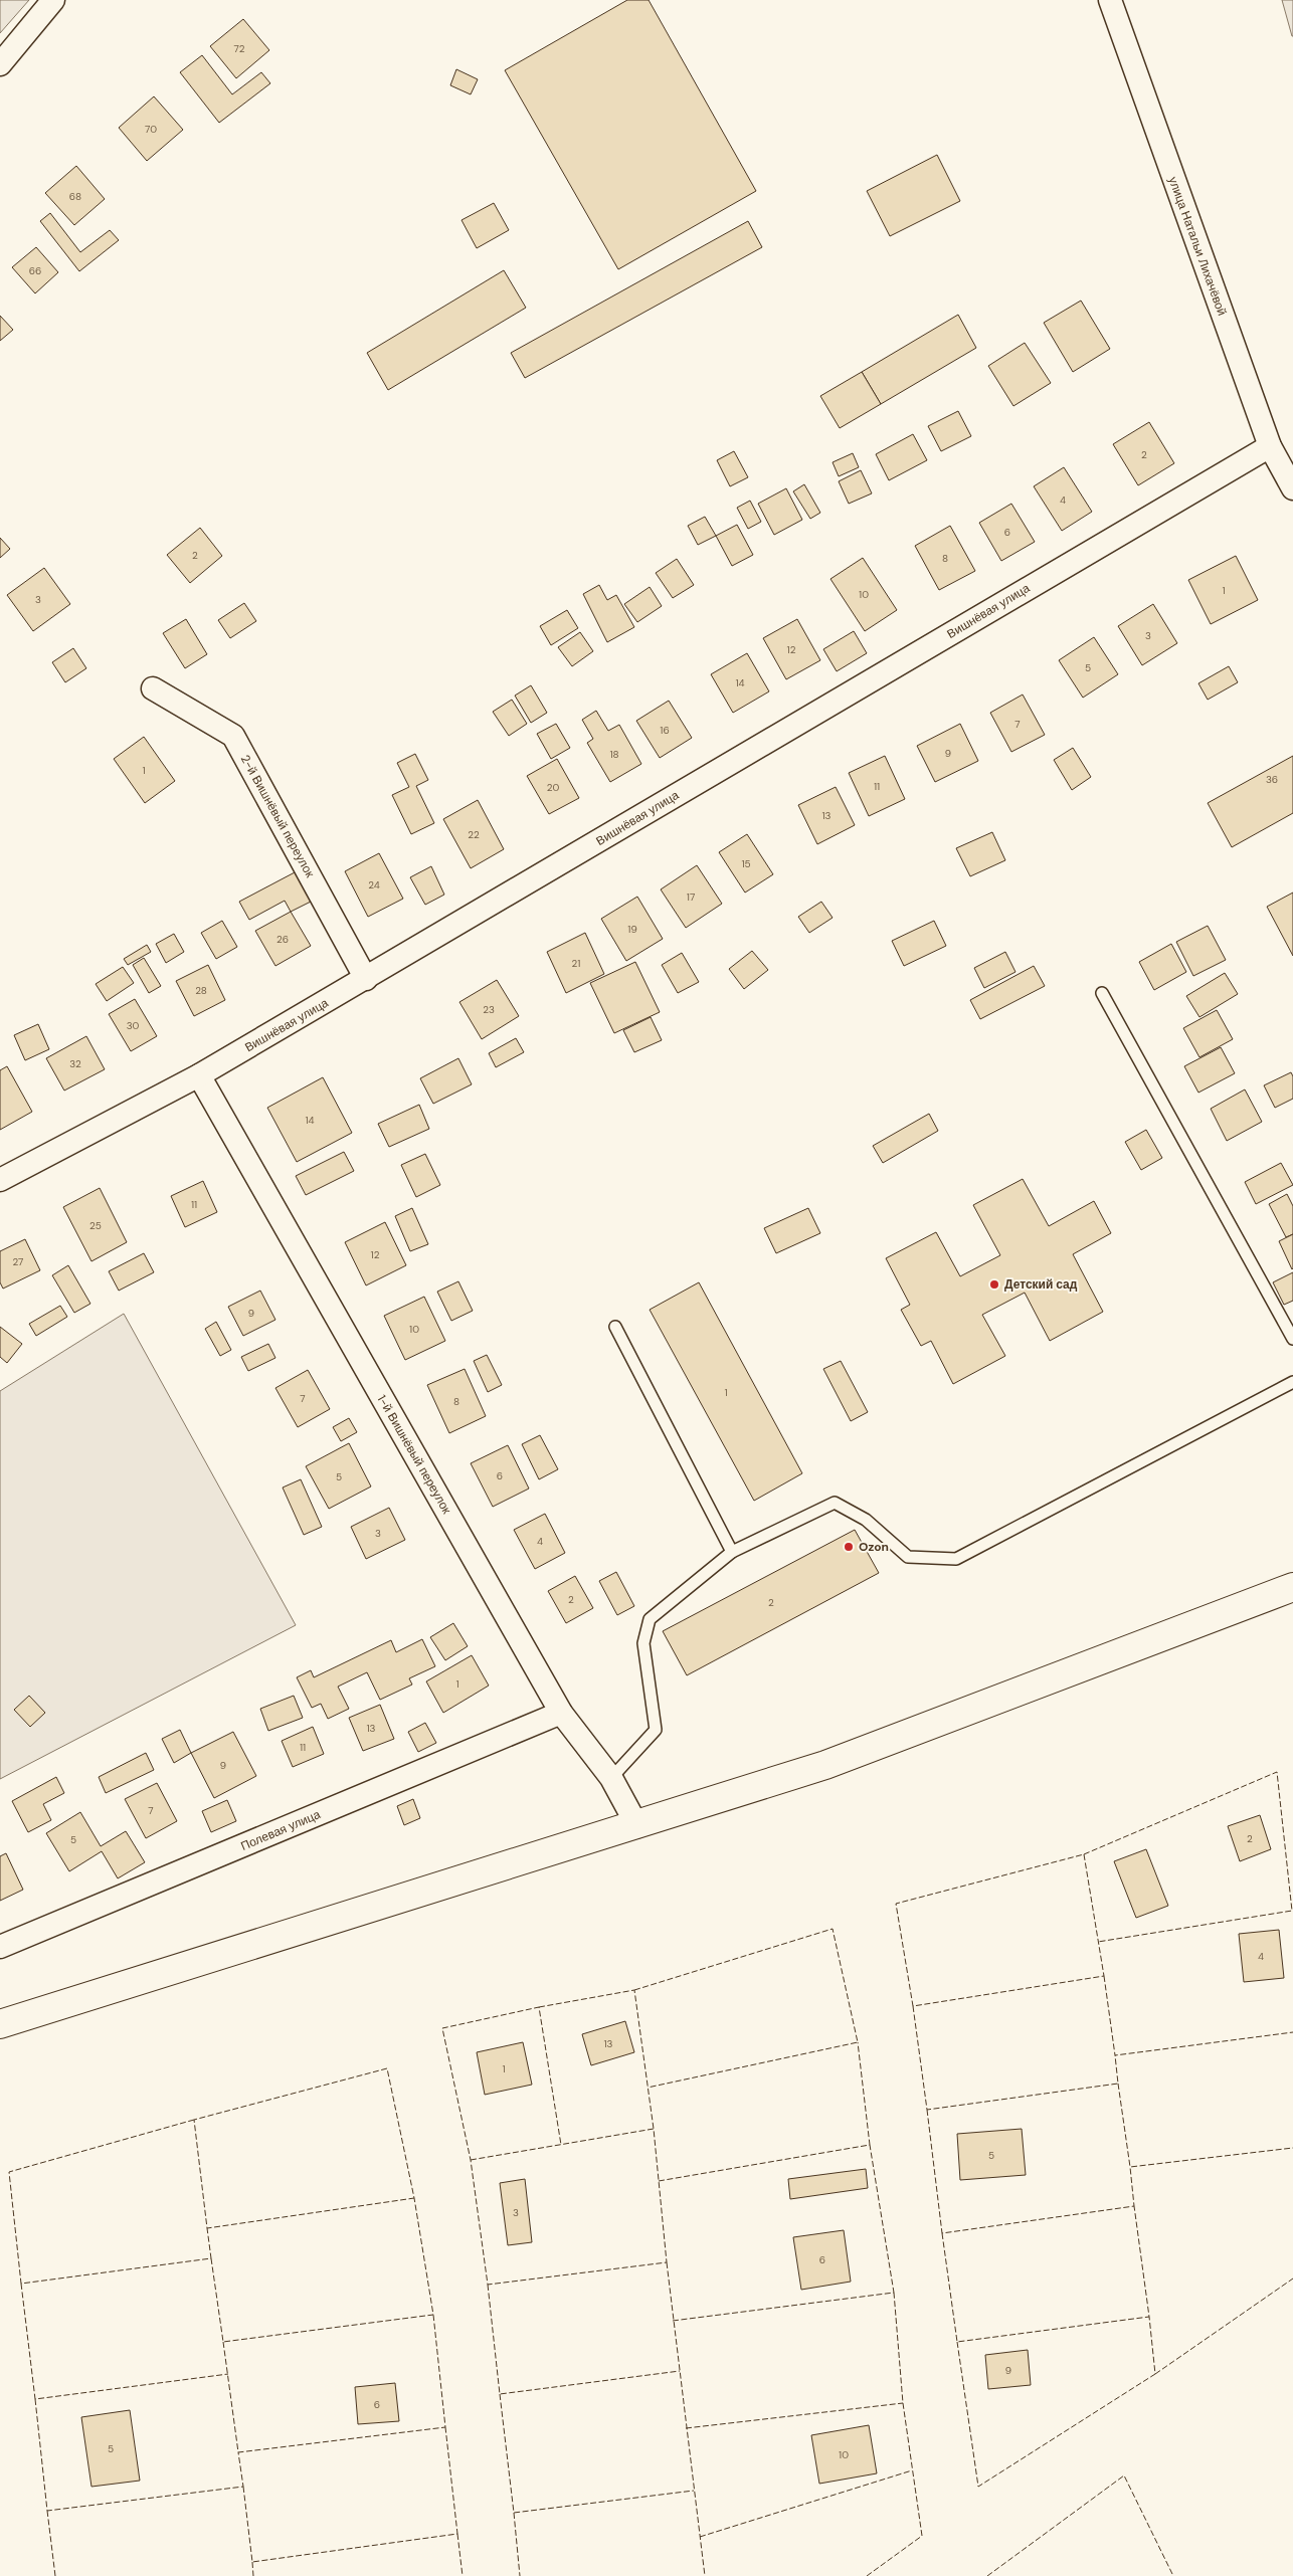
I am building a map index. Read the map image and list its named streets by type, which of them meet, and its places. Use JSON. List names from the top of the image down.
{
  "streets": {
    "street": [
      "улица Натальи Лихачёвой",
      "Вишнёвая улица",
      "2-й Вишнёвый переулок",
      "1-й Вишнёвый переулок",
      "Полевая улица"
    ]
  },
  "crossings": [
    ["улица Натальи Лихачёвой", "Вишнёвая улица"],
    ["Вишнёвая улица", "2-й Вишнёвый переулок"],
    ["Вишнёвая улица", "1-й Вишнёвый переулок"],
    ["1-й Вишнёвый переулок", "Полевая улица"]
  ],
  "places": ["Детский сад", "Ozon"],
  "house_numbers": [
    "72",
    "70",
    "68",
    "66",
    "2",
    "4",
    "6",
    "2",
    "8",
    "1",
    "10",
    "3",
    "3",
    "12",
    "5",
    "14",
    "7",
    "16",
    "9",
    "18",
    "1",
    "36",
    "11",
    "20",
    "13",
    "22",
    "15",
    "24",
    "17",
    "19",
    "26",
    "21",
    "28",
    "23",
    "30",
    "32",
    "14",
    "11",
    "25",
    "12",
    "27",
    "9",
    "10",
    "1",
    "7",
    "8",
    "6",
    "5",
    "3",
    "4",
    "2",
    "2",
    "1",
    "13",
    "11",
    "9",
    "7",
    "2",
    "5",
    "4",
    "13",
    "1",
    "5",
    "3",
    "6",
    "9",
    "6",
    "5",
    "10"
  ]
}
